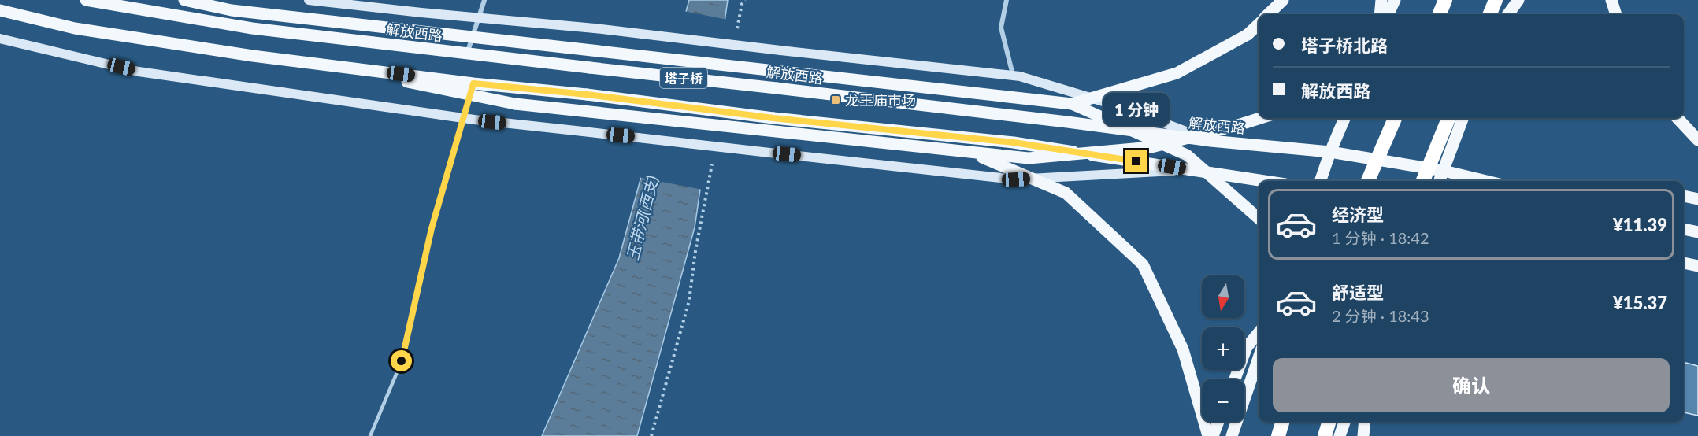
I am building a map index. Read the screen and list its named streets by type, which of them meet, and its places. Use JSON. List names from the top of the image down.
{
  "streets": {
    "main road": ["解放西路", "塔子桥"]
  },
  "water": ["玉带河(西支)"],
  "places": {
    "transit": ["龙王庙市场"]
  },
  "north": "bottom",
  "page": {
    "banner": ["塔子桥北路", "解放西路"],
    "bubble": "1 分钟",
    "list": [
      {
        "name": "经济型",
        "note": "1 分钟 · 18:42",
        "value": "¥11.39"
      },
      {
        "name": "舒适型",
        "note": "2 分钟 · 18:43",
        "value": "¥15.37"
      }
    ],
    "map_buttons": ["+", "−"],
    "buttons": "确认"
  }
}
